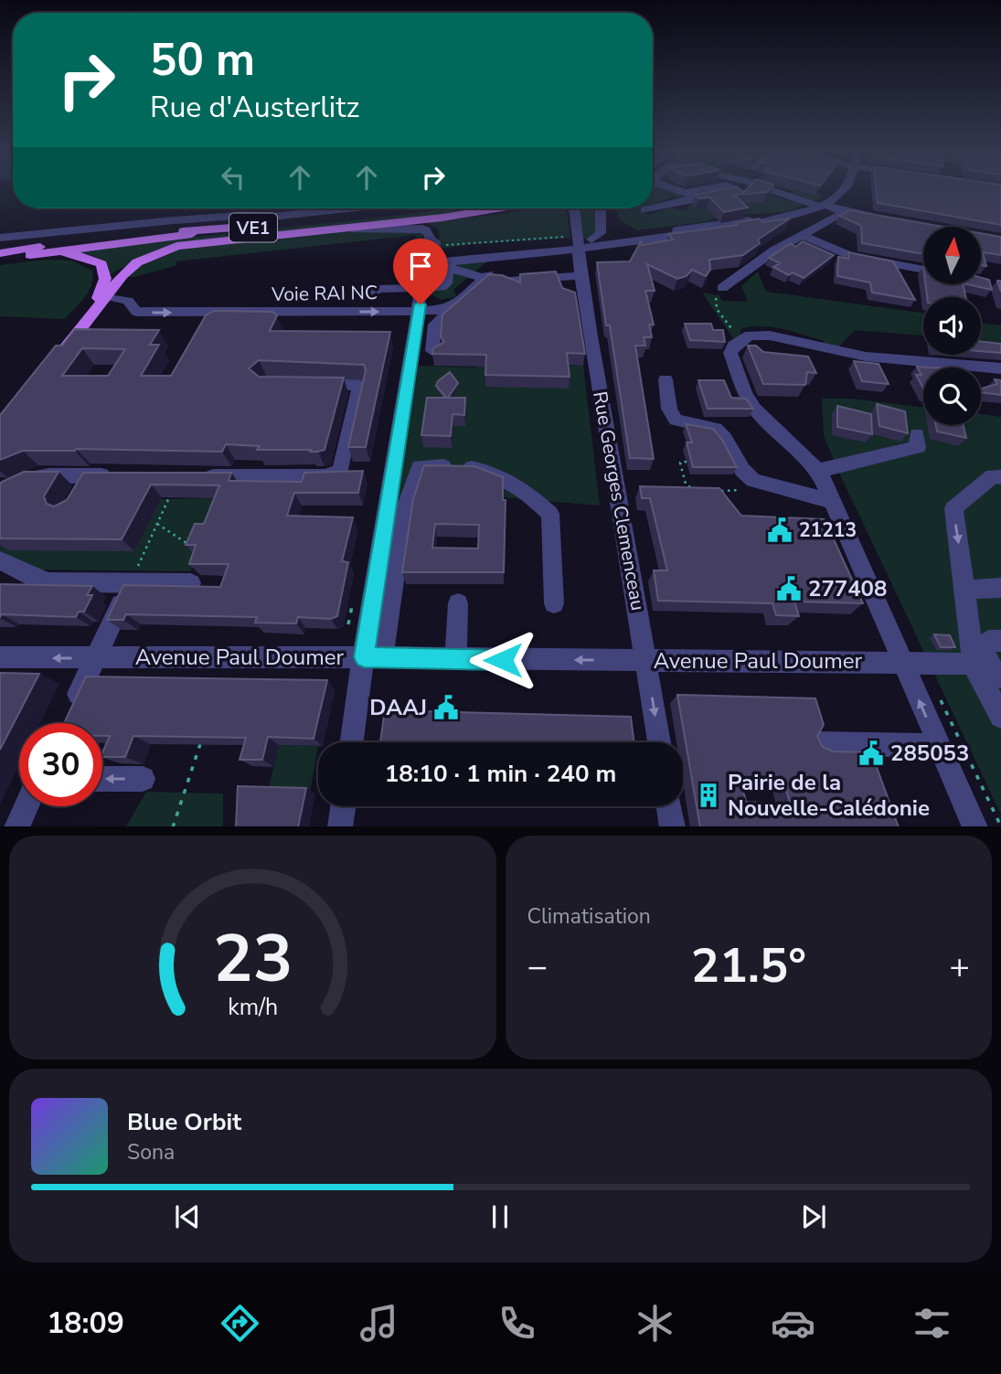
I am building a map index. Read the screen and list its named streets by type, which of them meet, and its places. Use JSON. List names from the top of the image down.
{
  "streets": {
    "main road": ["VE1"],
    "street": ["Voie RAI NC", "Rue Georges Clemenceau", "Avenue Paul Doumer"]
  },
  "crossings": [
    ["VE1", "Voie RAI NC"],
    ["Rue Georges Clemenceau", "Avenue Paul Doumer"]
  ],
  "places": {
    "public building": [
      "21213",
      "277408",
      "DAAJ",
      "285053"
    ],
    "building": ["Pairie de la Nouvelle-Calédonie"]
  },
  "north": "top",
  "page": {
    "turn": ["50 m", "Rue d'Austerlitz"],
    "limit": "30",
    "trip": "18:10 · 1 min · 240 m",
    "tile": "Climatisation",
    "heat": ["−", "21.5°", "+"],
    "song": ["Blue Orbit", "Sona"],
    "tabs": "18:09",
    "gauge": ["23", "km/h"]
  }
}
